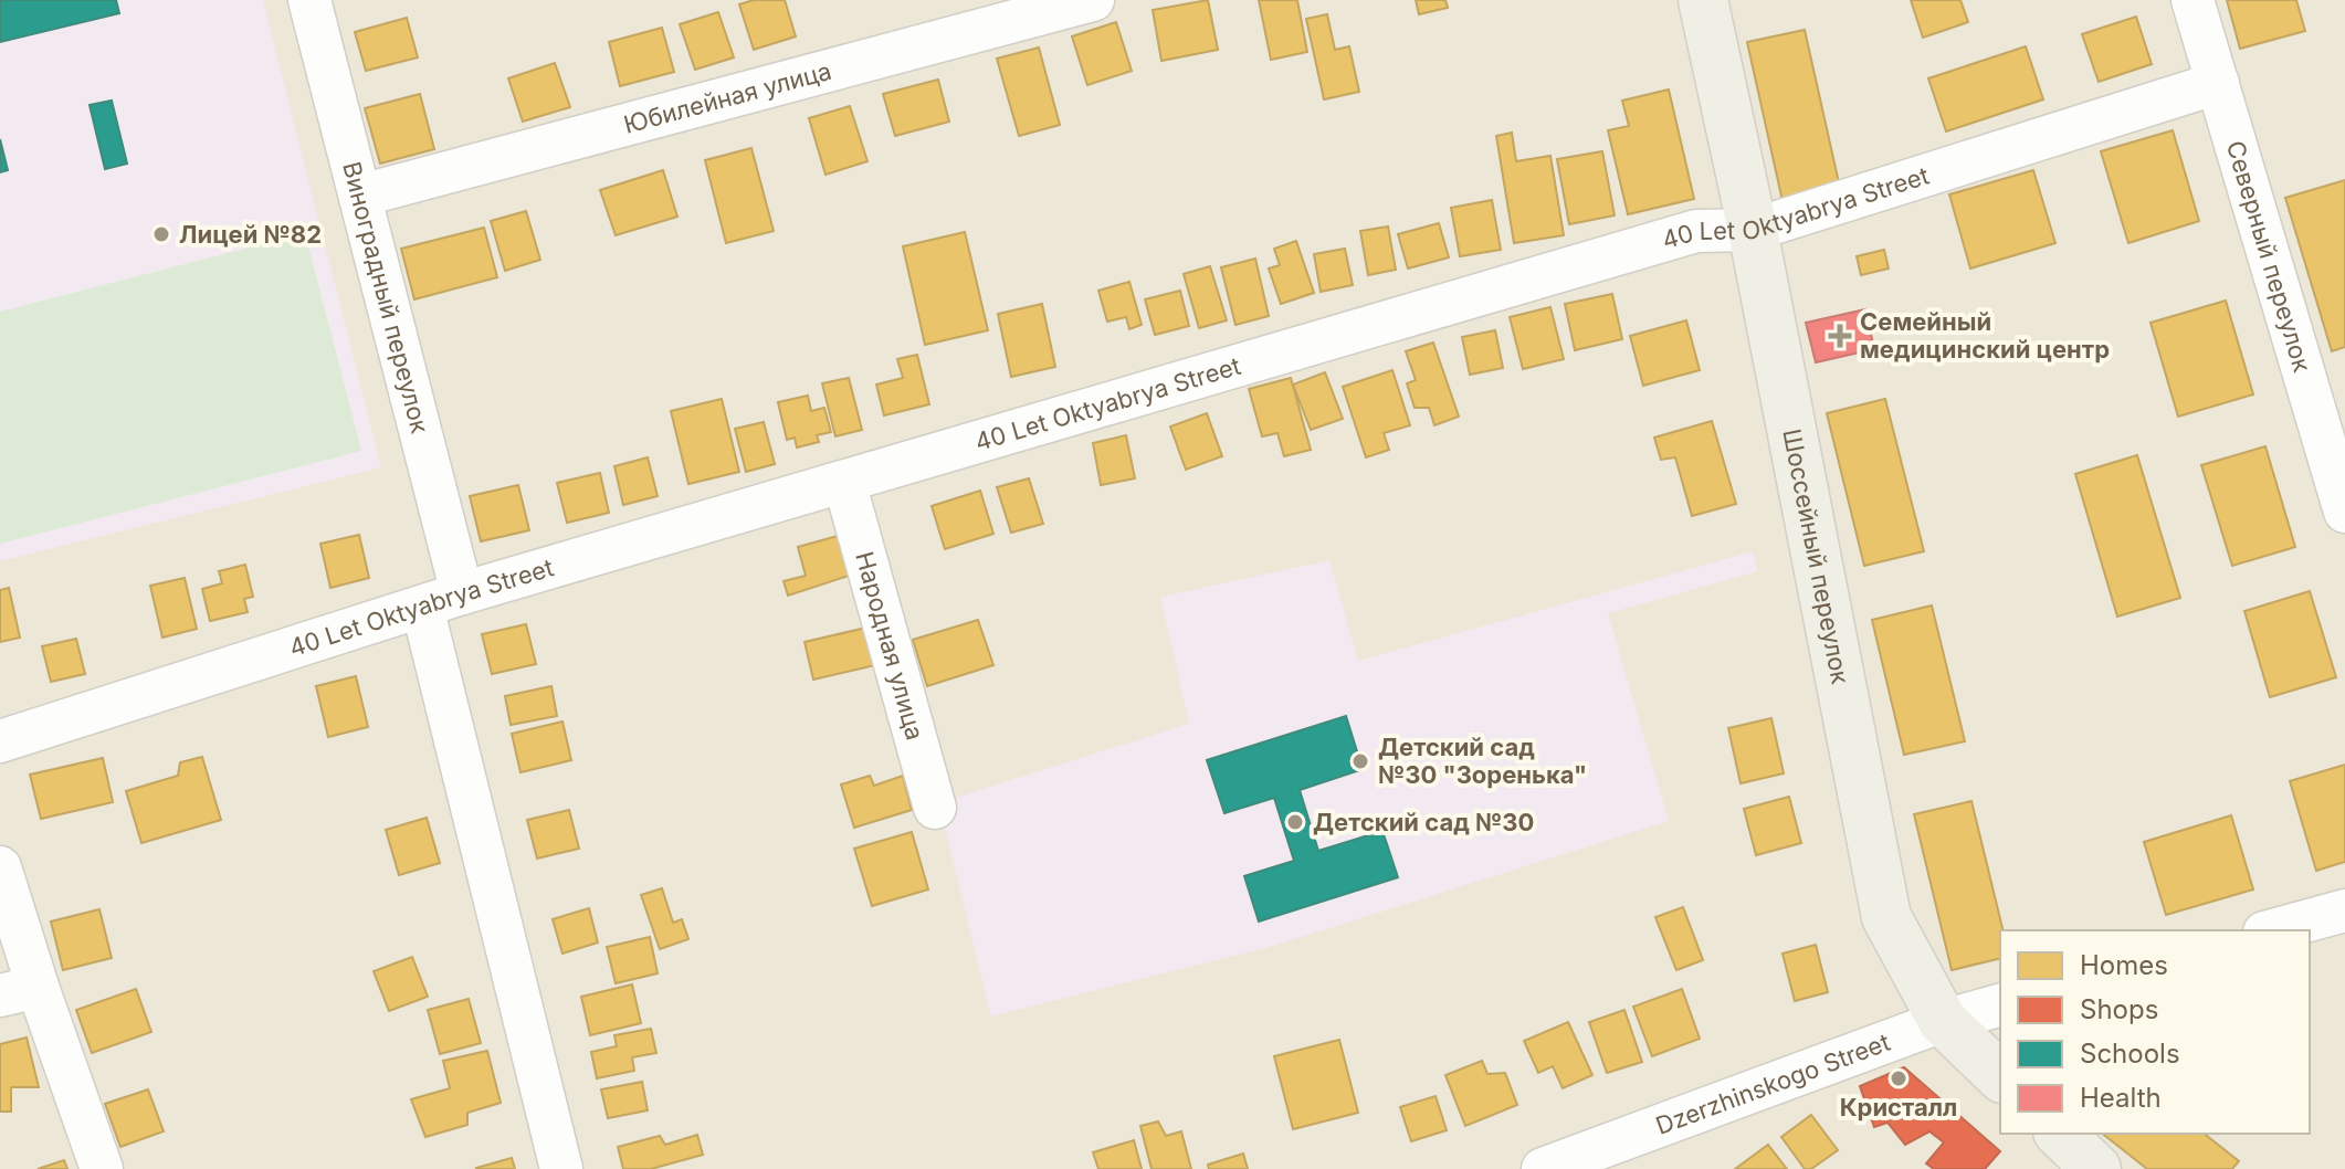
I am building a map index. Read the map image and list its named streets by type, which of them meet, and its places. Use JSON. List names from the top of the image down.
{
  "streets": {
    "main road": ["Шоссейный переулок"],
    "street": [
      "Юбилейная улица",
      "40 Let Oktyabrya Street",
      "Северный переулок",
      "Виноградный переулок",
      "Народная улица",
      "Dzerzhinskogo Street"
    ]
  },
  "crossings": [
    ["Юбилейная улица", "Виноградный переулок"],
    ["40 Let Oktyabrya Street", "Северный переулок"],
    ["40 Let Oktyabrya Street", "Виноградный переулок"],
    ["40 Let Oktyabrya Street", "Шоссейный переулок"],
    ["40 Let Oktyabrya Street", "Народная улица"],
    ["Шоссейный переулок", "Dzerzhinskogo Street"]
  ],
  "places": {
    "other": [
      "Лицей №82",
      "Детский сад №30 \"Зоренька\"",
      "Детский сад №30",
      "Кристалл"
    ],
    "health": ["Семейный медицинский центр"]
  },
  "legend": [
    "Homes",
    "Shops",
    "Schools",
    "Health"
  ]
}
